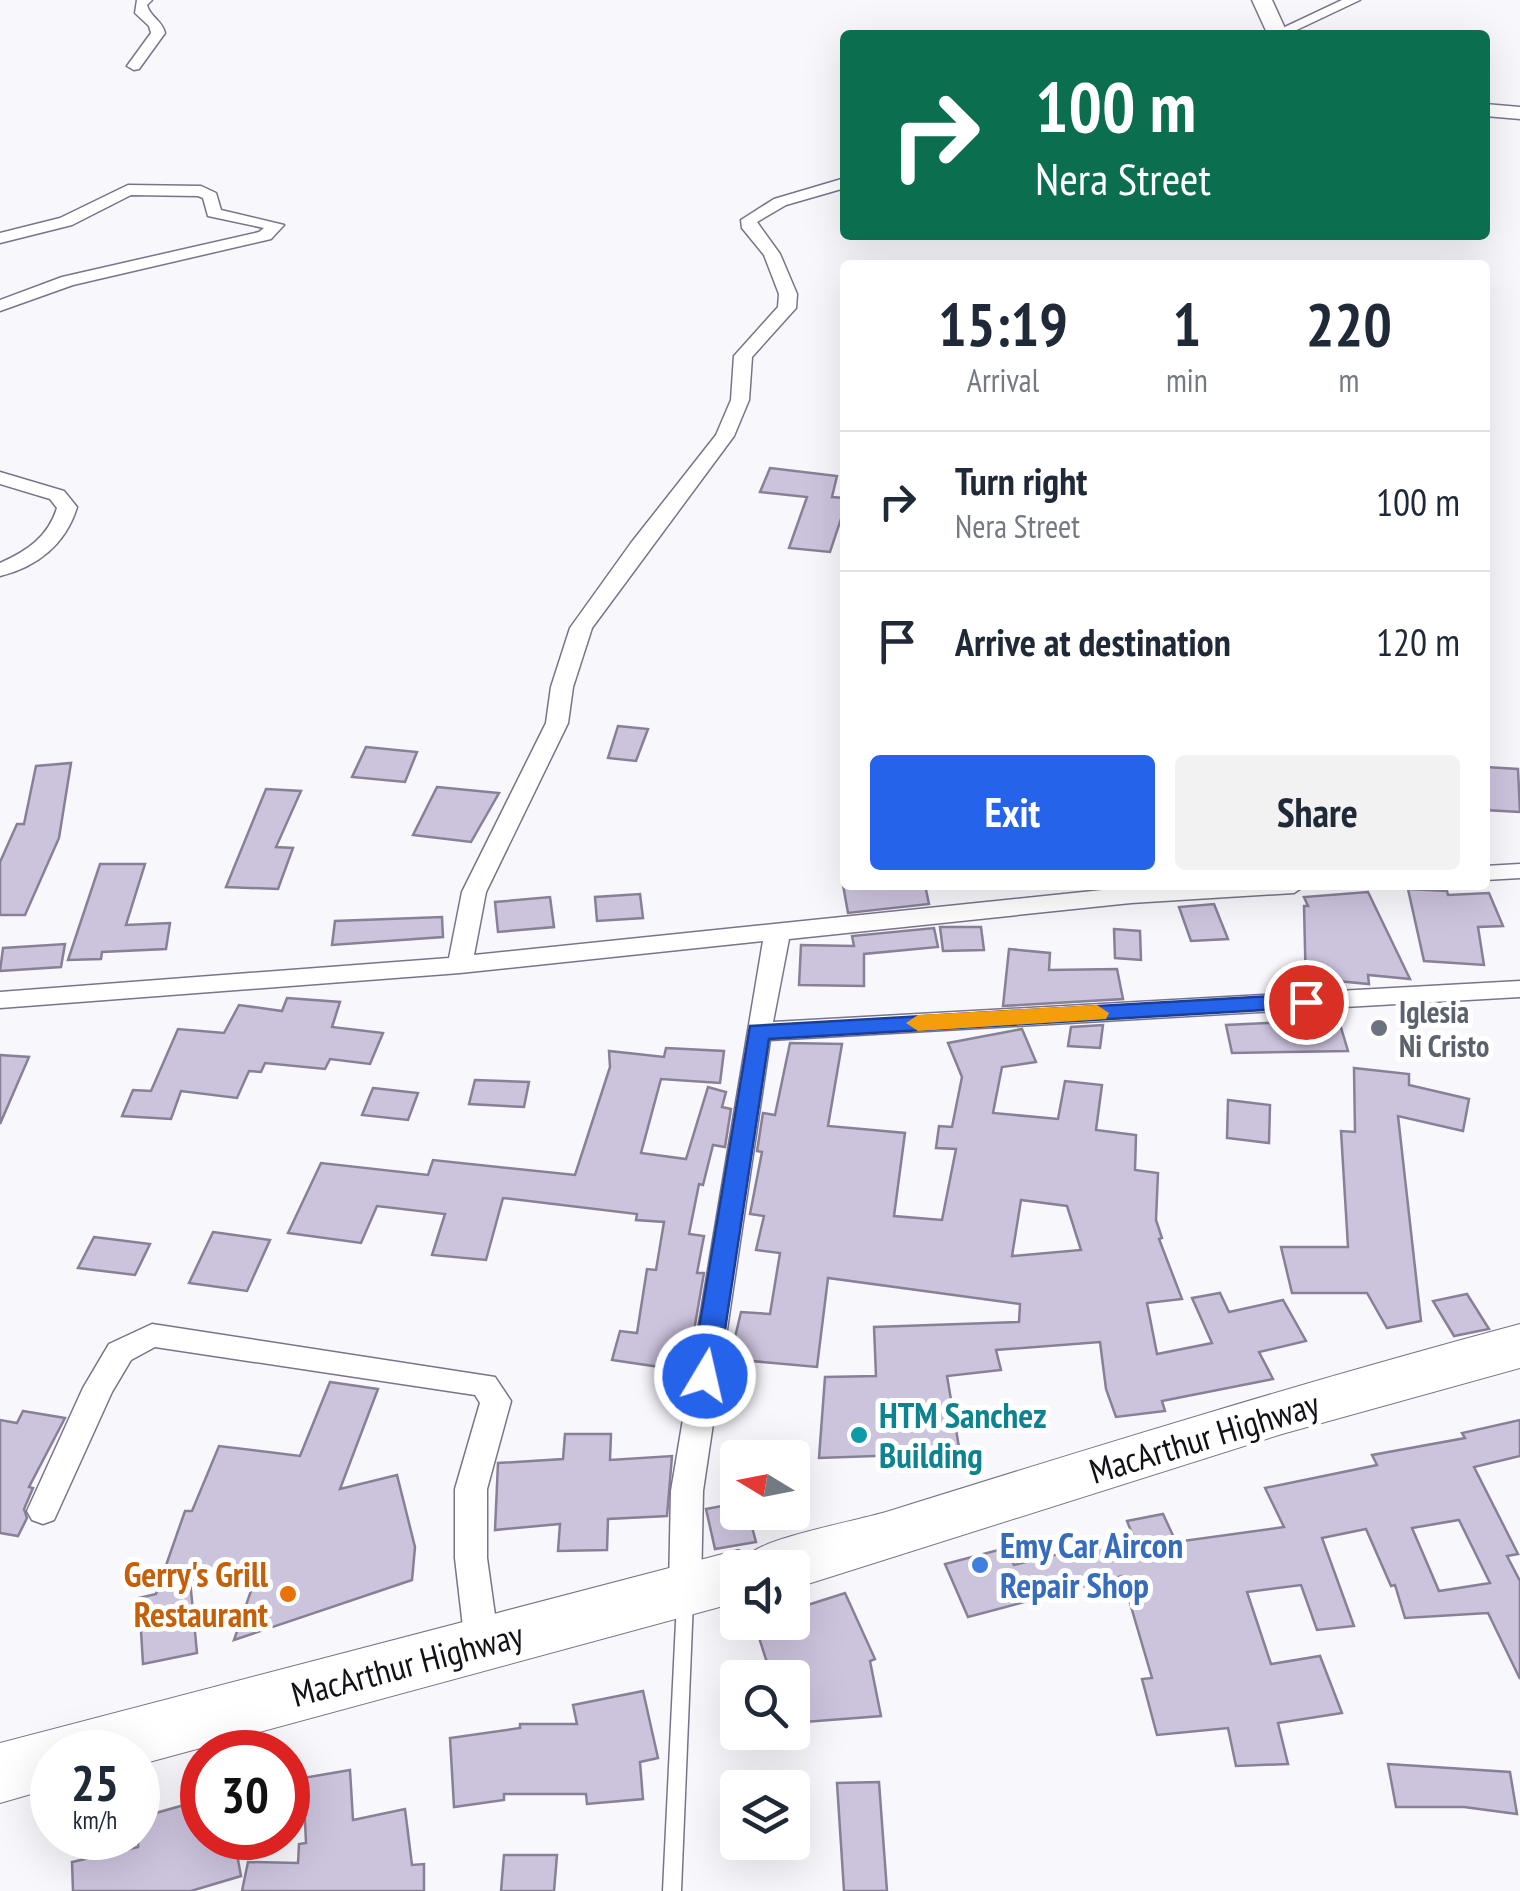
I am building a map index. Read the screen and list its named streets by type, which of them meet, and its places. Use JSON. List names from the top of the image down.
{
  "streets": {
    "highway": ["MacArthur Highway"]
  },
  "places": [
    "Iglesia Ni Cristo",
    "HTM Sanchez Building",
    "Emy Car Aircon Repair Shop",
    "Gerry's Grill Restaurant"
  ],
  "north": "left",
  "page": {
    "turn": ["100 m", "Nera Street"],
    "eta": [
      "15:19",
      "Arrival",
      "1",
      "min",
      "220",
      "m"
    ],
    "list": [
      {
        "name": "Turn right",
        "note": "Nera Street",
        "value": "100 m"
      },
      {
        "name": "Arrive at destination",
        "value": "120 m"
      }
    ],
    "buttons": ["Exit", "Share"],
    "speed": "25 km/h",
    "limit": "30"
  }
}
